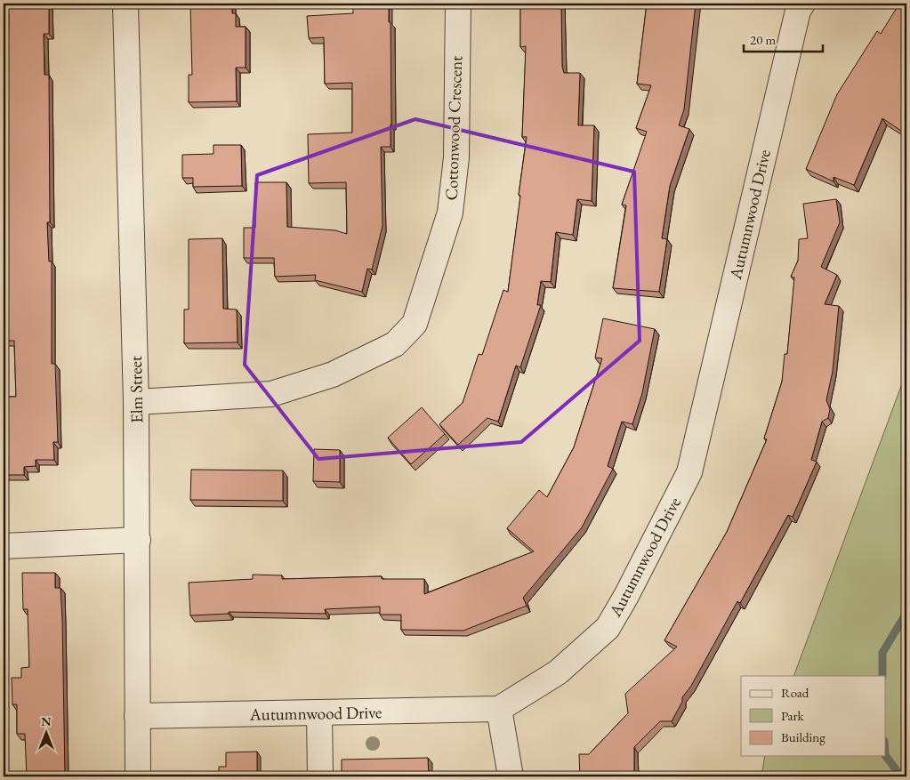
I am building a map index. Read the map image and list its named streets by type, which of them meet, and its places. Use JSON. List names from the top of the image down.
{
  "streets": {
    "street": ["Cottonwood Crescent", "Autumnwood Drive", "Elm Street"]
  },
  "crossings": [
    ["Cottonwood Crescent", "Elm Street"],
    ["Autumnwood Drive", "Elm Street"]
  ],
  "legend": ["Road", "Park", "Building"],
  "scale_bar": "20 m",
  "north": "top"
}
